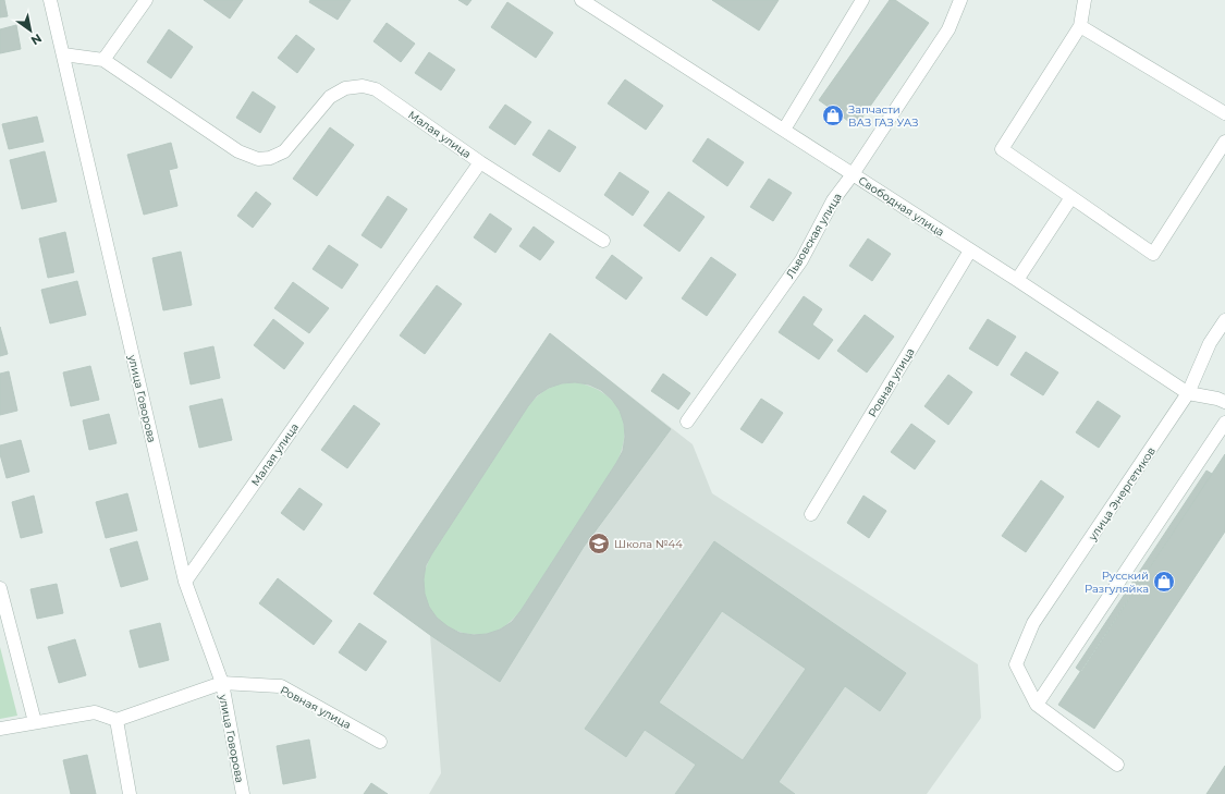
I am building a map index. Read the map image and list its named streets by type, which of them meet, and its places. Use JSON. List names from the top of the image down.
{
  "streets": {
    "street": [
      "Малая улица",
      "Свободная улица",
      "Львовская улица",
      "Ровная улица",
      "улица Говорова",
      "улица Энергетиков"
    ]
  },
  "crossings": [
    ["Малая улица", "улица Говорова"],
    ["Свободная улица", "Львовская улица"],
    ["Свободная улица", "Ровная улица"],
    ["Свободная улица", "улица Энергетиков"],
    ["Ровная улица", "улица Говорова"]
  ],
  "places": {
    "shop": ["Запчасти ВАЗ ГАЗ УАЗ", "Русский Разгуляйка"],
    "school or university": ["Школа №44"]
  },
  "north": "bottom right"
}
